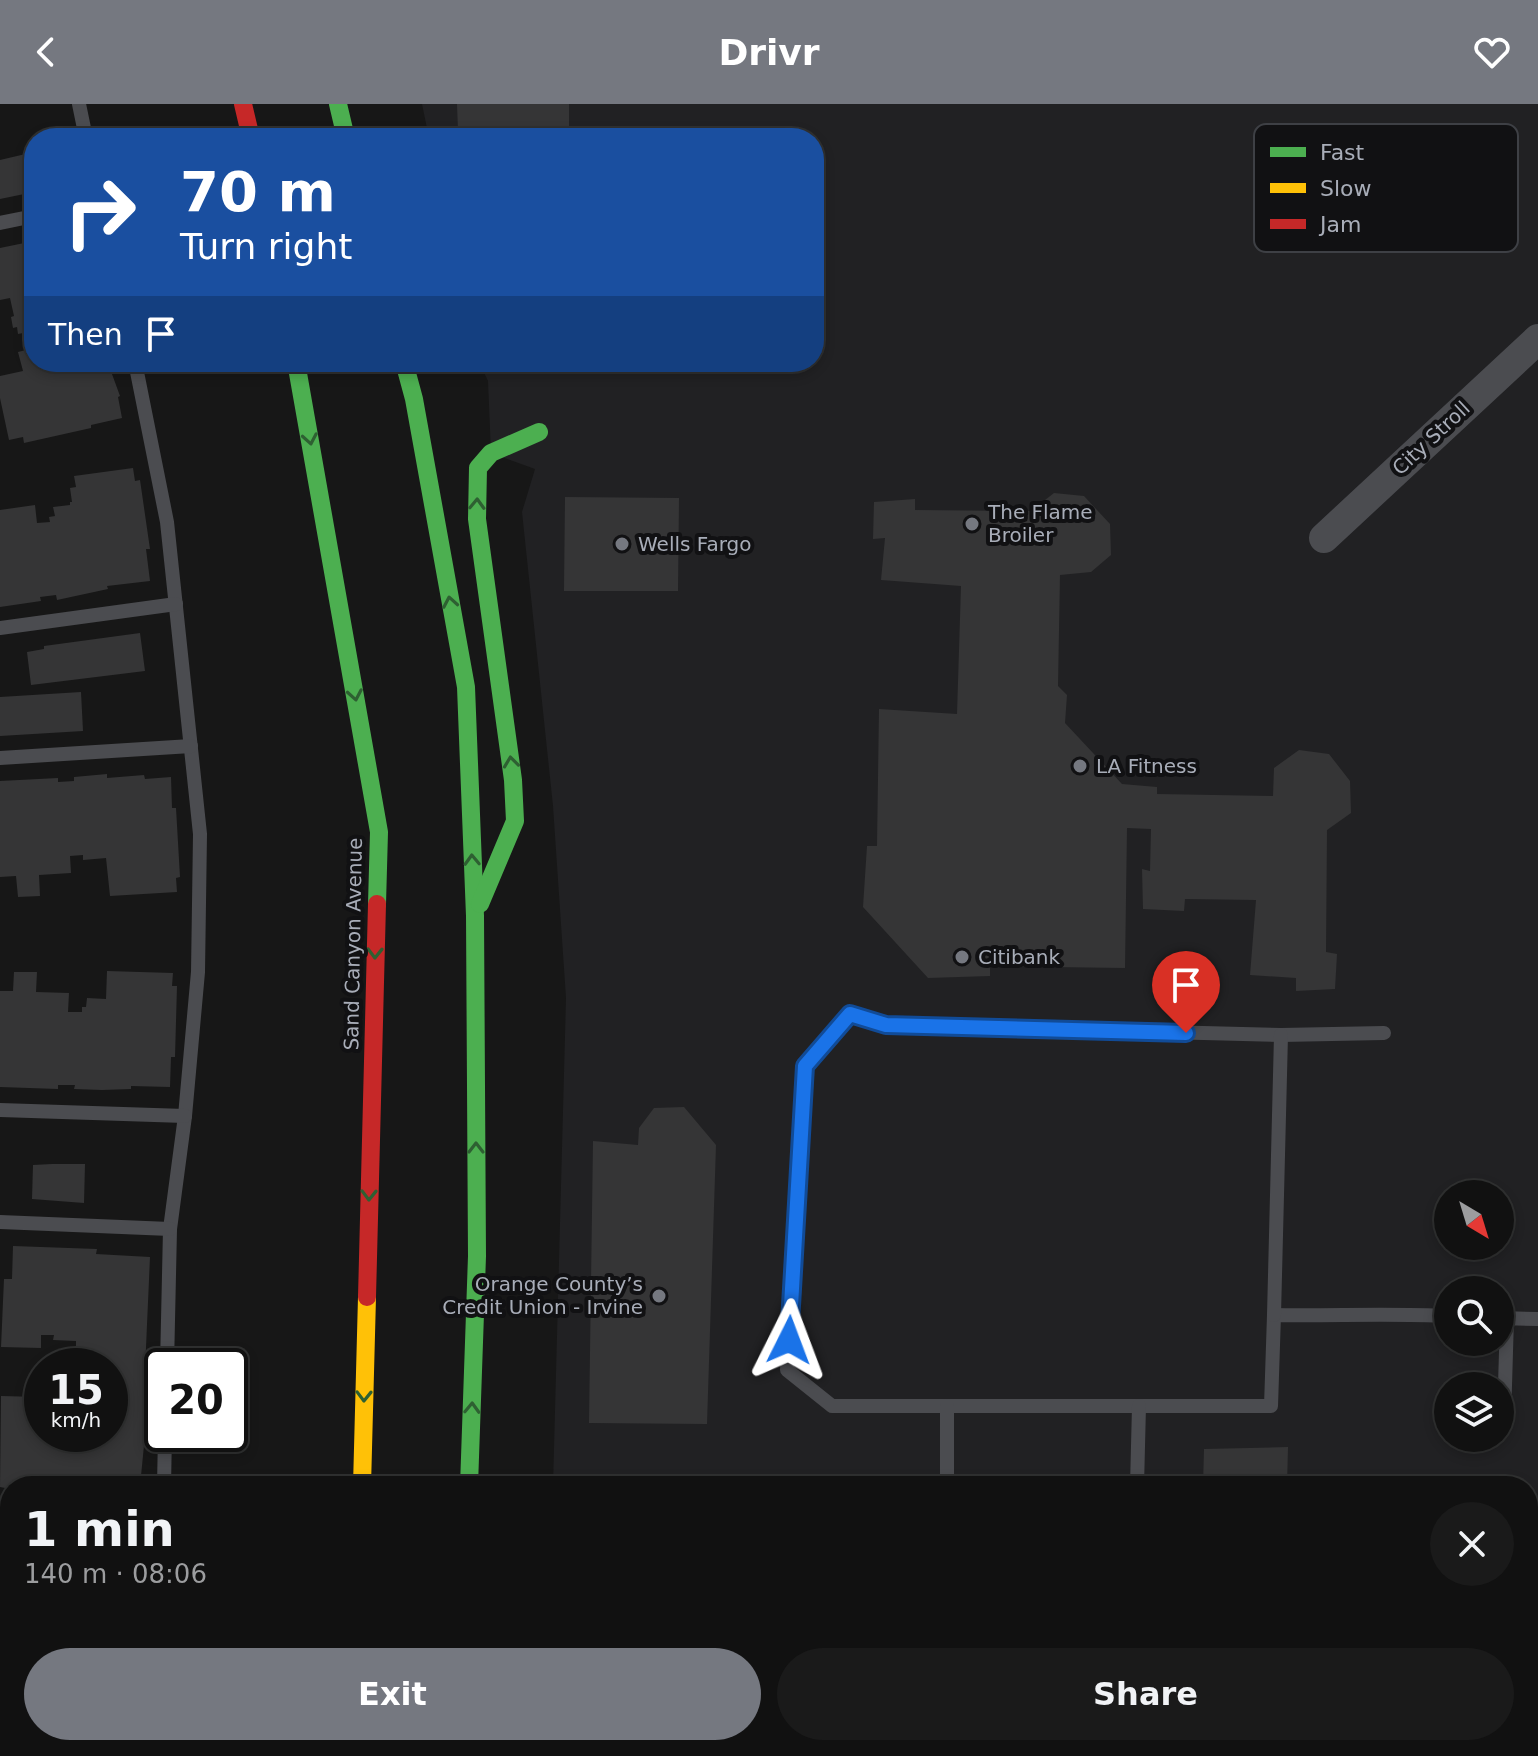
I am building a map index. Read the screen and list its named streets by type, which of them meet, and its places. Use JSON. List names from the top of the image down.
{
  "streets": {
    "main road": ["Sand Canyon Avenue"],
    "street": ["City Stroll"]
  },
  "places": [
    "The Flame Broiler",
    "Wells Fargo",
    "LA Fitness",
    "Citibank",
    "Orange County’s Credit Union - Irvine"
  ],
  "legend": ["Fast", "Slow", "Jam"],
  "north": "bottom right",
  "page": {
    "header": "Drivr",
    "turn": ["70 m", "Turn right"],
    "then": "Then",
    "speed": "15 km/h",
    "limit": "20",
    "heading": ["1 min", "140 m · 08:06"],
    "buttons": ["Exit", "Share"]
  }
}
